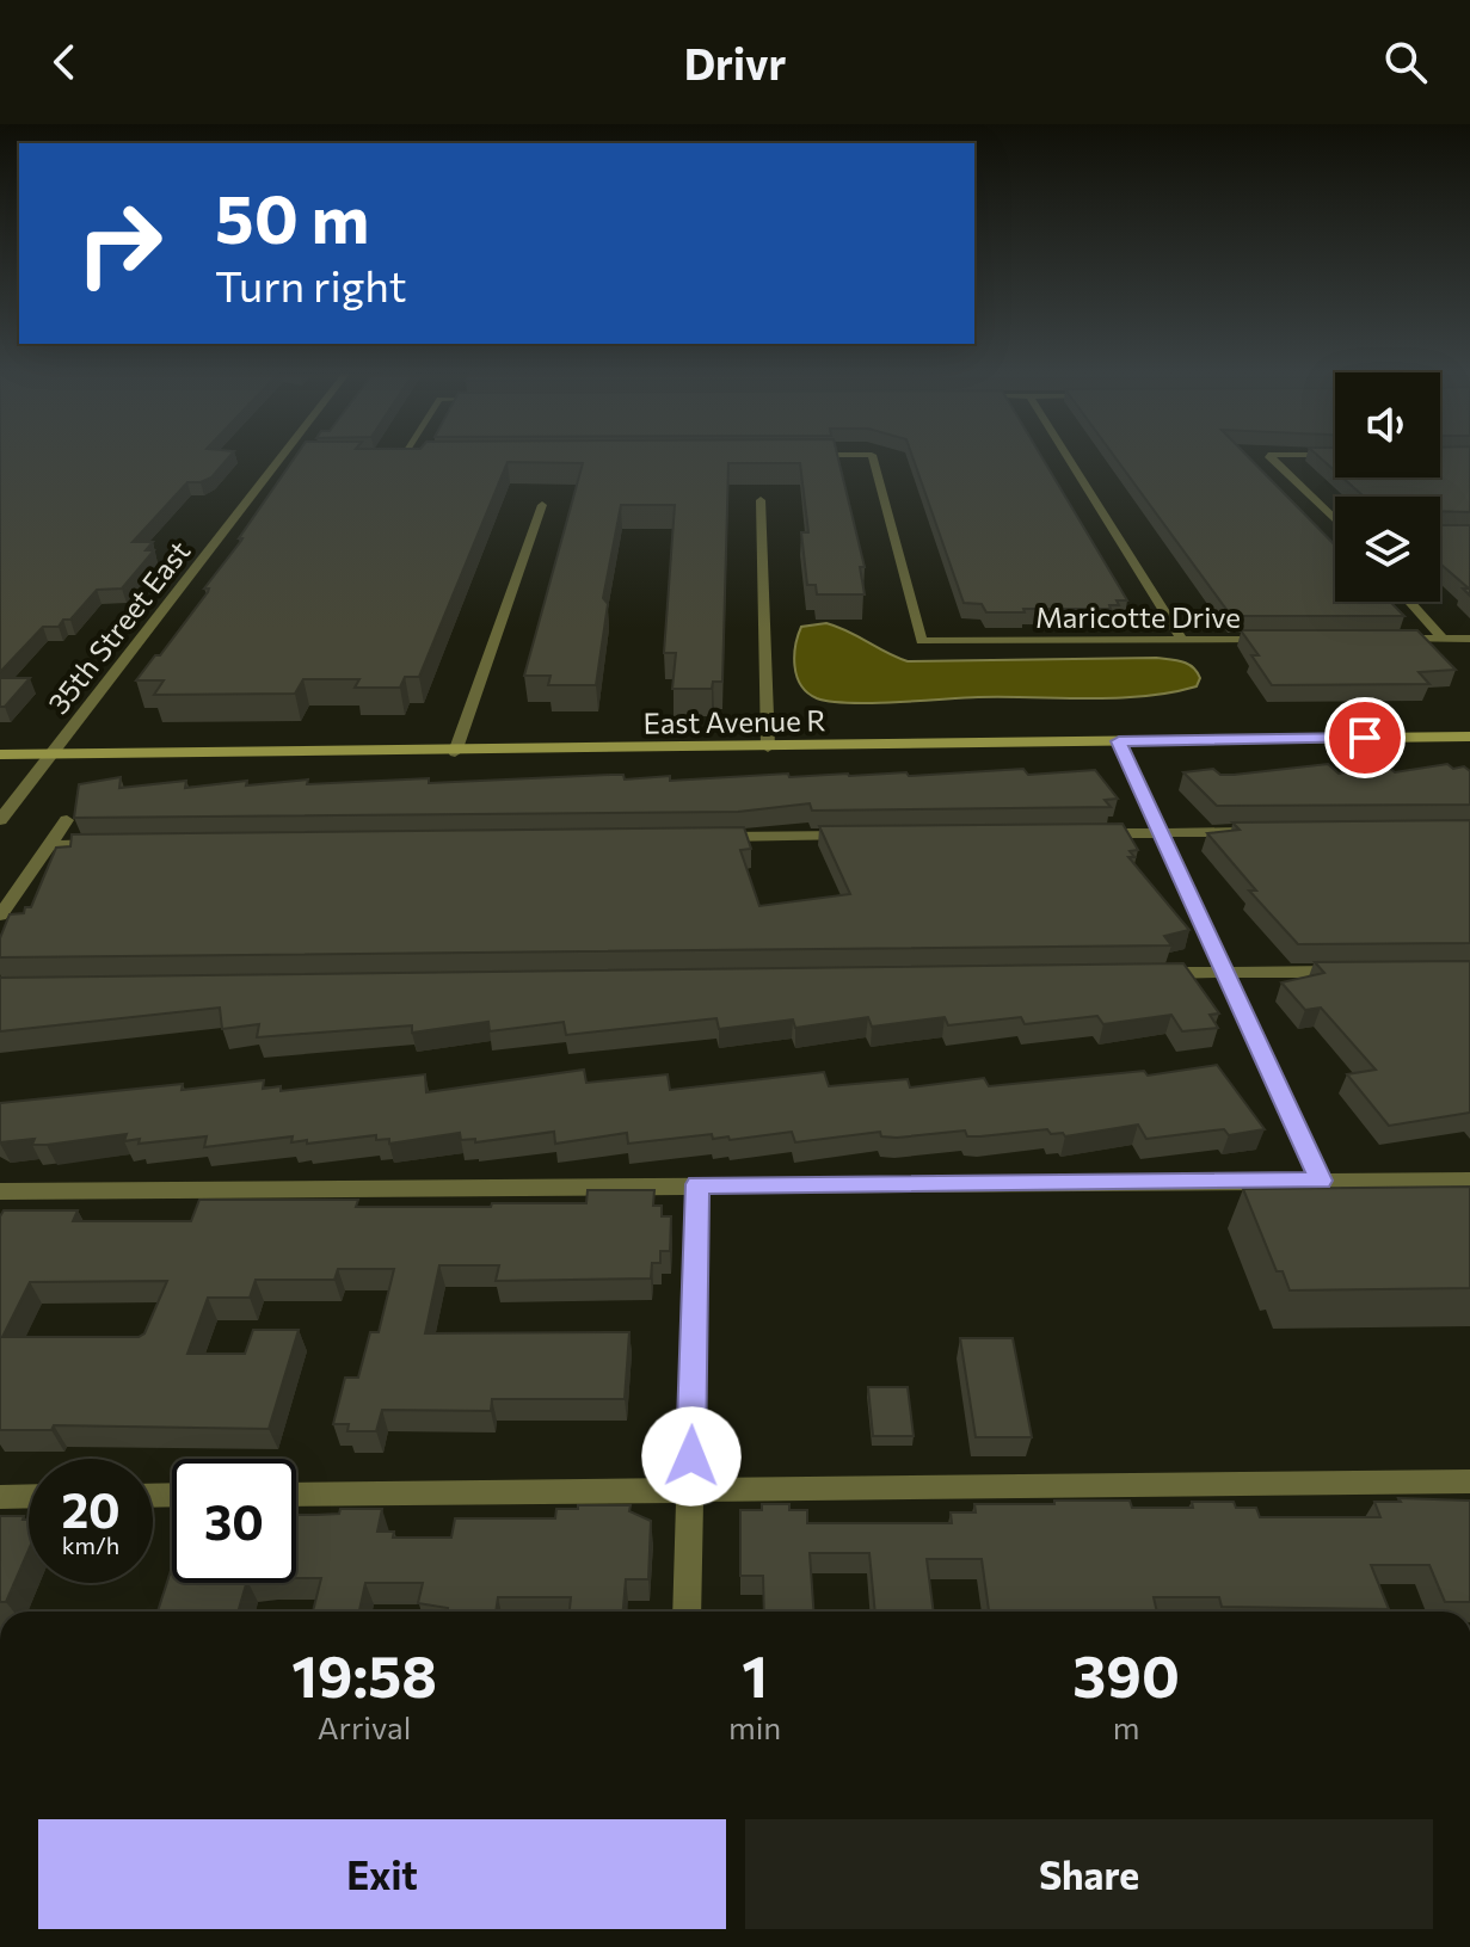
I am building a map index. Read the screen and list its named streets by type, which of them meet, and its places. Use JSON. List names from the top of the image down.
{
  "streets": {
    "main road": ["East Avenue R"],
    "street": ["Maricotte Drive", "35th Street East"]
  },
  "crossings": [
    ["35th Street East", "East Avenue R"]
  ],
  "page": {
    "header": "Drivr",
    "turn": ["50 m", "Turn right"],
    "speed": "20 km/h",
    "limit": "30",
    "eta": [
      "19:58",
      "Arrival",
      "1",
      "min",
      "390",
      "m"
    ],
    "buttons": ["Exit", "Share"]
  }
}
